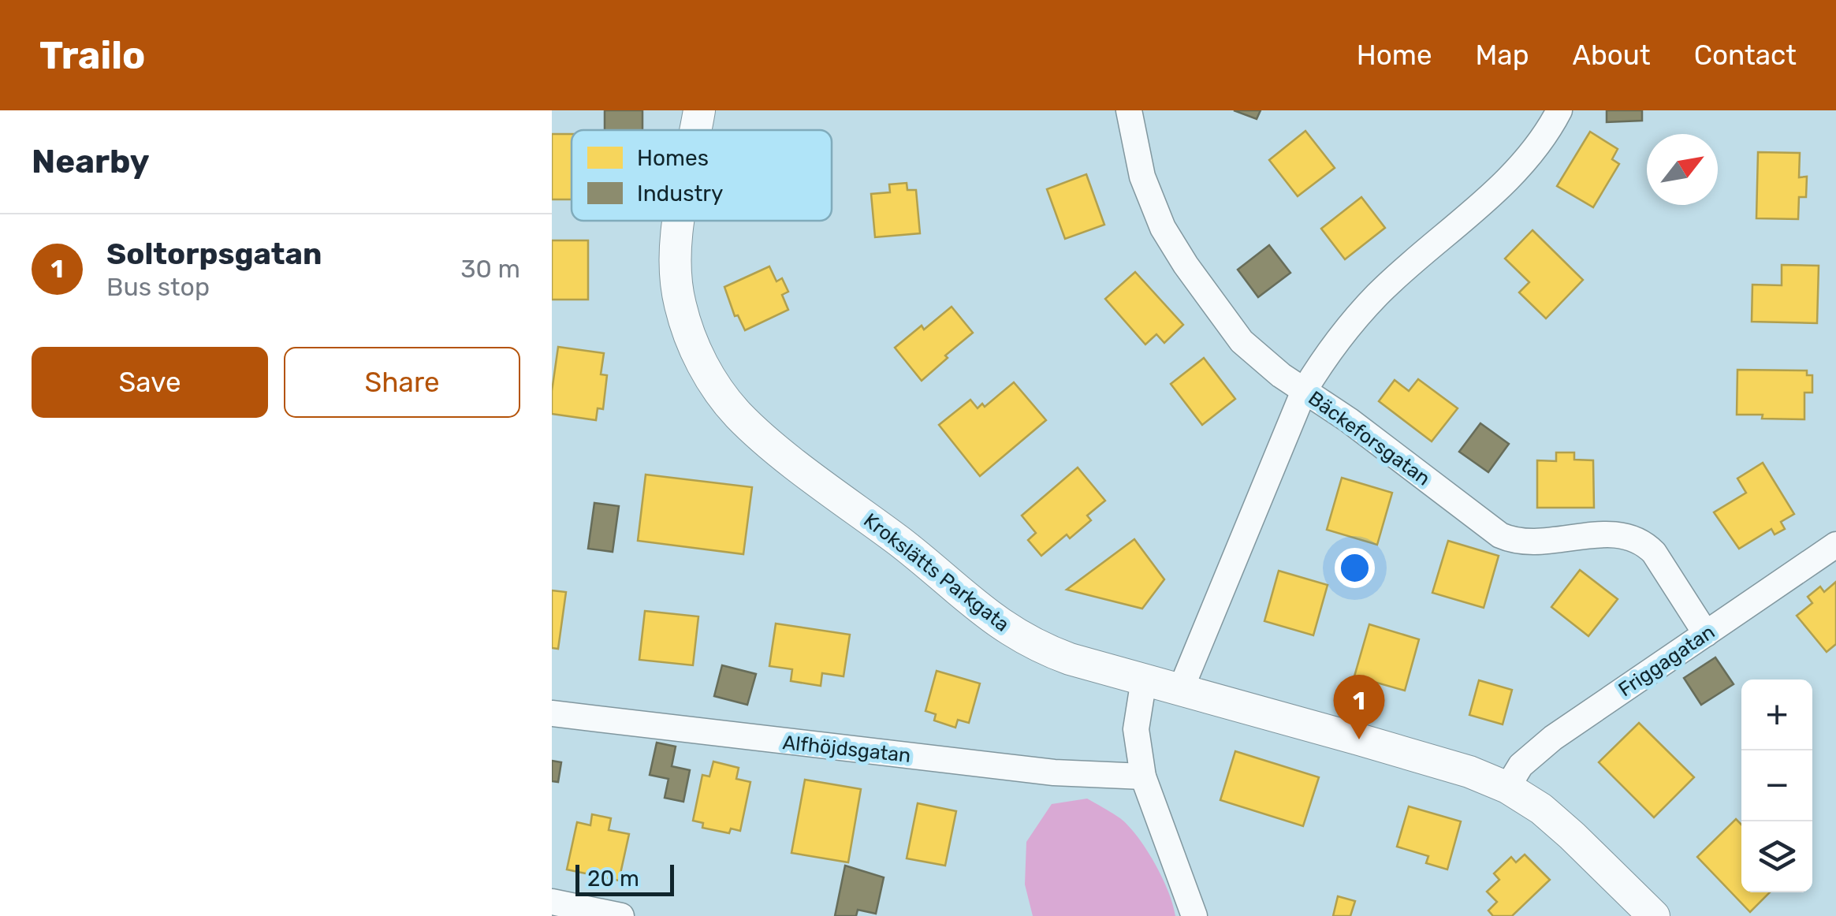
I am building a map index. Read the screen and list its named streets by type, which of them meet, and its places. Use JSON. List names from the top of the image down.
{
  "streets": {
    "street": [
      "Bäckeforsgatan",
      "Krokslätts Parkgata",
      "Friggagatan",
      "Alfhöjdsgatan"
    ]
  },
  "crossings": [
    ["Bäckeforsgatan", "Friggagatan"],
    ["Krokslätts Parkgata", "Friggagatan"]
  ],
  "legend": ["Homes", "Industry"],
  "scale_bar": "20 m",
  "north": "top right",
  "page": {
    "header": "Trailo",
    "nav": [
      "Home",
      "Map",
      "About",
      "Contact"
    ],
    "heading": "Nearby",
    "list": [
      {
        "mark": "1",
        "name": "Soltorpsgatan",
        "note": "Bus stop",
        "value": "30 m"
      }
    ],
    "buttons": ["Save", "Share"],
    "pins": "1",
    "map_buttons": ["+", "−"],
    "scale": "20 m"
  }
}
